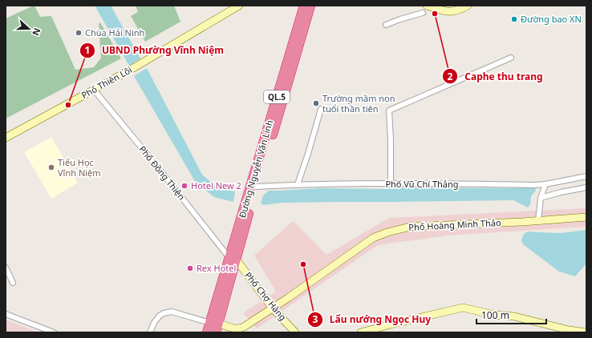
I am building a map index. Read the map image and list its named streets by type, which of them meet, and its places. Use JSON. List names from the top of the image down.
{
  "streets": {
    "highway": ["QL.5", "Đường Nguyễn Văn Linh"],
    "street": [
      "Phố Thiên Lôi",
      "Phố Đồng Thiện",
      "Phố Vũ Chí Thắng",
      "Phố Hoàng Minh Thảo",
      "Phố Chợ Hàng"
    ]
  },
  "crossings": [
    ["Phố Thiên Lôi", "Phố Đồng Thiện"],
    ["Đường Nguyễn Văn Linh", "Phố Đồng Thiện"],
    ["Đường Nguyễn Văn Linh", "Phố Vũ Chí Thắng"],
    ["Đường Nguyễn Văn Linh", "Phố Hoàng Minh Thảo"],
    ["Đường Nguyễn Văn Linh", "Phố Chợ Hàng"],
    ["Phố Đồng Thiện", "Phố Chợ Hàng"],
    ["Phố Hoàng Minh Thảo", "Phố Chợ Hàng"]
  ],
  "places": [
    "Caphe thu trang",
    "Đường bao XN",
    "Chùa Hải Ninh",
    "Trường mầm non tuổi thần tiên",
    "UBND Phường Vĩnh Niệm",
    "Tiểu Học Vĩnh Niệm",
    "Hotel New 2",
    "Lẩu nướng Ngọc Huy",
    "Rex Hotel"
  ],
  "scale_bar": "100 m",
  "north": "right"
}
